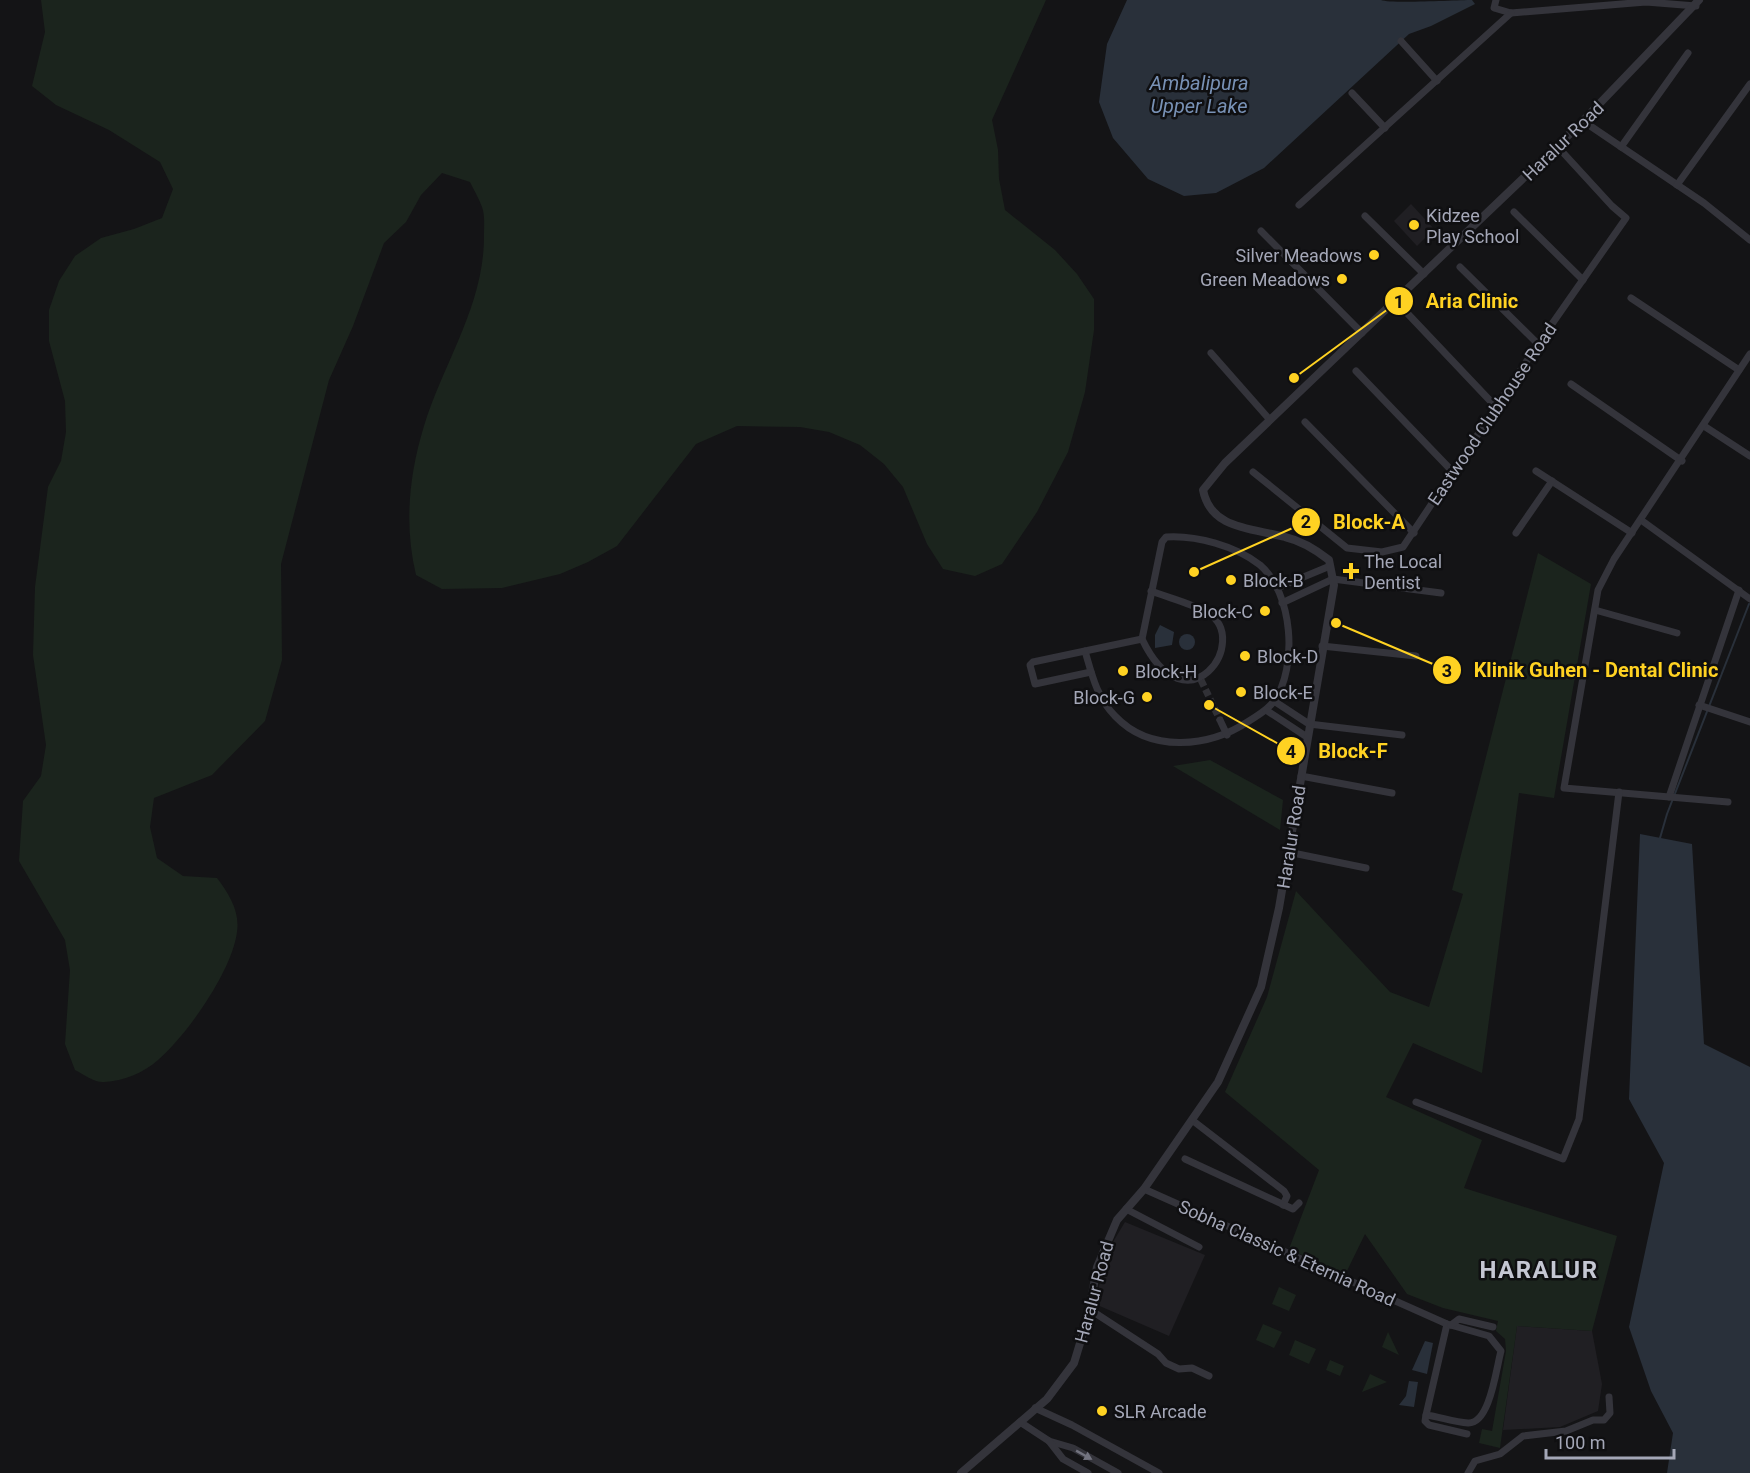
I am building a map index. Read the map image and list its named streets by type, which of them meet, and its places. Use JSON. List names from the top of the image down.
{
  "streets": {
    "street": ["Haralur Road", "Eastwood Clubhouse Road", "Sobha Classic & Eternia Road"]
  },
  "crossings": [
    ["Haralur Road", "Eastwood Clubhouse Road"],
    ["Haralur Road", "Sobha Classic & Eternia Road"]
  ],
  "districts": ["HARALUR"],
  "water": ["Ambalipura Upper Lake"],
  "places": {
    "other": [
      "Kidzee Play School",
      "Silver Meadows",
      "Green Meadows",
      "Aria Clinic",
      "Block-A",
      "Block-B",
      "Block-C",
      "Klinik Guhen - Dental Clinic",
      "Block-D",
      "Block-H",
      "Block-E",
      "Block-G",
      "Block-F",
      "SLR Arcade"
    ],
    "health": ["The Local Dentist"]
  },
  "scale_bar": "100 m"
}
